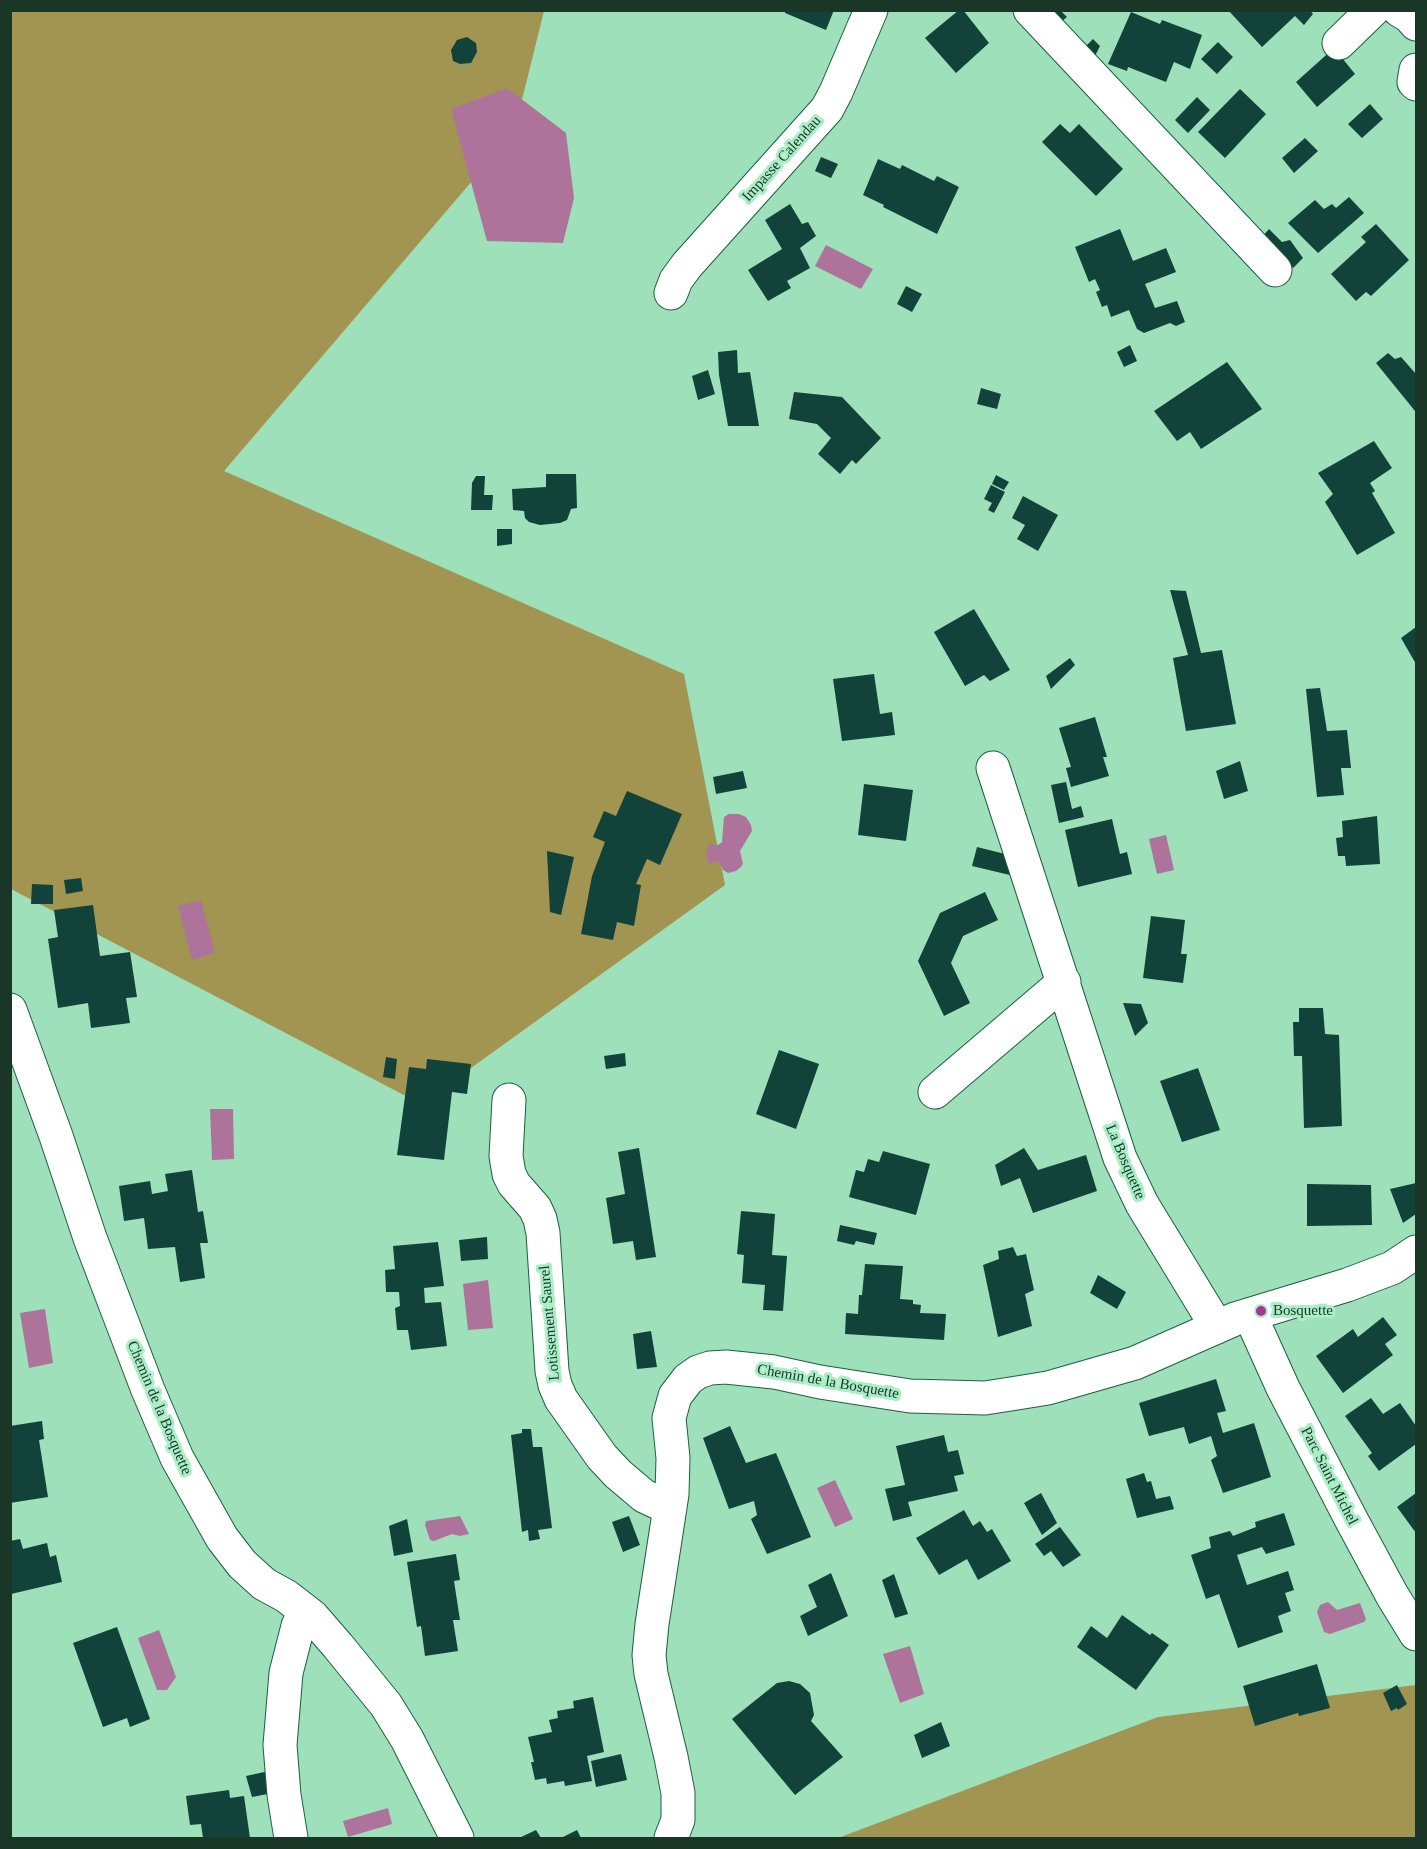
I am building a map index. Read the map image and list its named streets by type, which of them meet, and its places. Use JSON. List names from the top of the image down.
{
  "streets": {
    "street": [
      "Impasse Calendau",
      "La Bosquette",
      "Lotissement Saurel",
      "Chemin de la Bosquette",
      "Parc Saint Michel"
    ]
  },
  "crossings": [
    ["La Bosquette", "Chemin de la Bosquette"],
    ["Lotissement Saurel", "Chemin de la Bosquette"],
    ["Chemin de la Bosquette", "Parc Saint Michel"]
  ],
  "places": ["Bosquette"]
}
